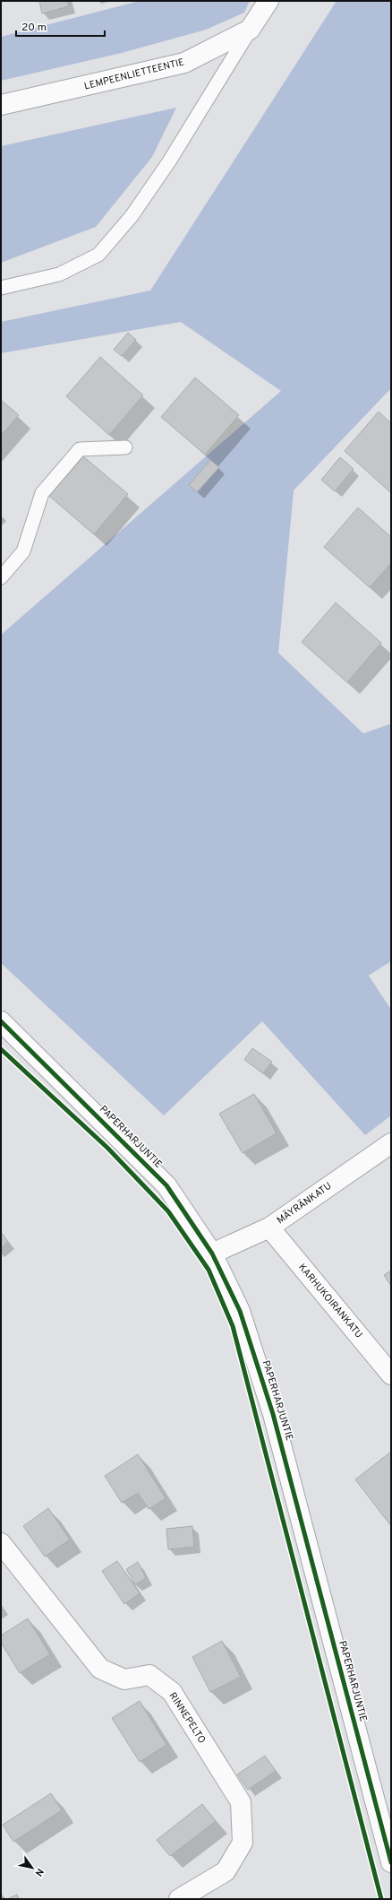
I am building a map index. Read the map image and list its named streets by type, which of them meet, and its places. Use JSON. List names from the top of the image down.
{
  "streets": {
    "street": [
      "LEMPEENLIETTEENTIE",
      "PAPERHARJUNTIE",
      "MÄYRÄNKATU",
      "KARHUKOIRANKATU",
      "RINNEPELTO"
    ]
  },
  "crossings": [
    ["PAPERHARJUNTIE", "MÄYRÄNKATU"],
    ["MÄYRÄNKATU", "KARHUKOIRANKATU"]
  ],
  "scale_bar": "20 m",
  "north": "bottom right"
}
